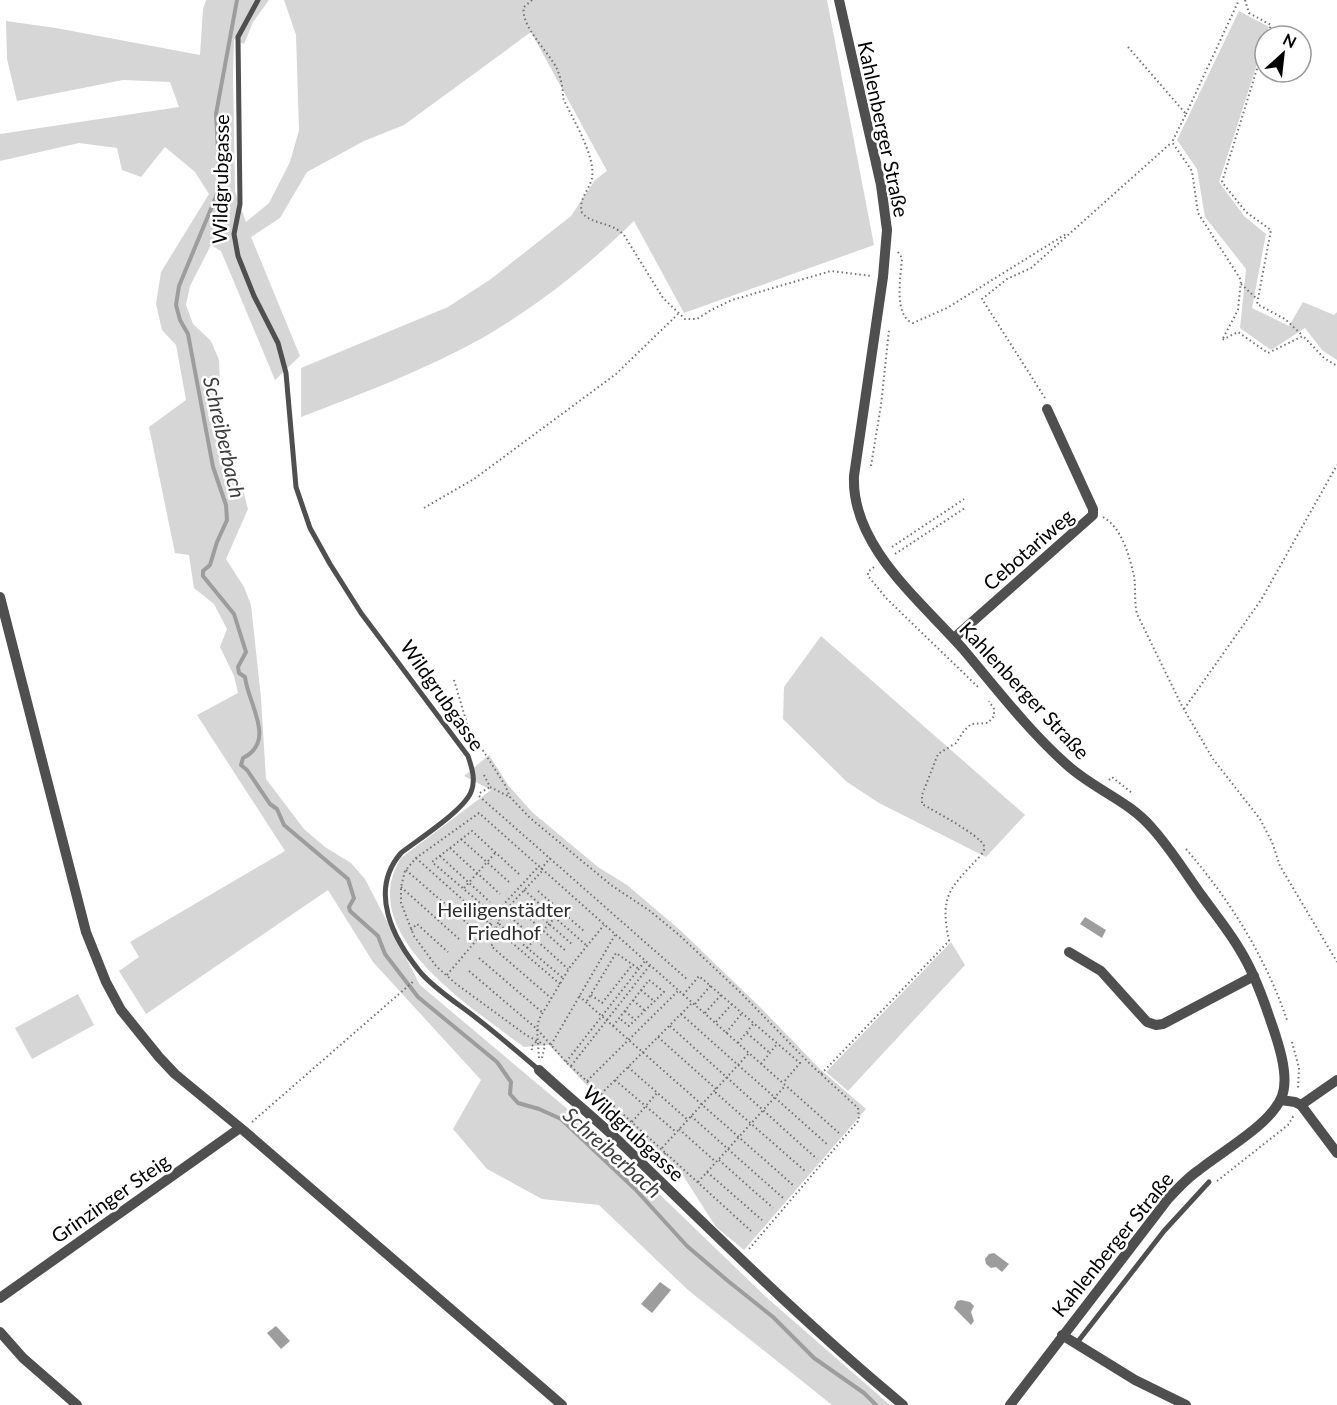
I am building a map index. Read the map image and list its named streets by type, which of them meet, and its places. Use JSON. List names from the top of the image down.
{
  "streets": {
    "street": [
      "Kahlenberger Straße",
      "Wildgrubgasse",
      "Cebotariweg",
      "Grinzinger Steig"
    ]
  },
  "crossings": [
    ["Kahlenberger Straße", "Cebotariweg"]
  ],
  "water": ["Schreiberbach"],
  "parks": ["Heiligenstädter Friedhof"],
  "north": "top right"
}
